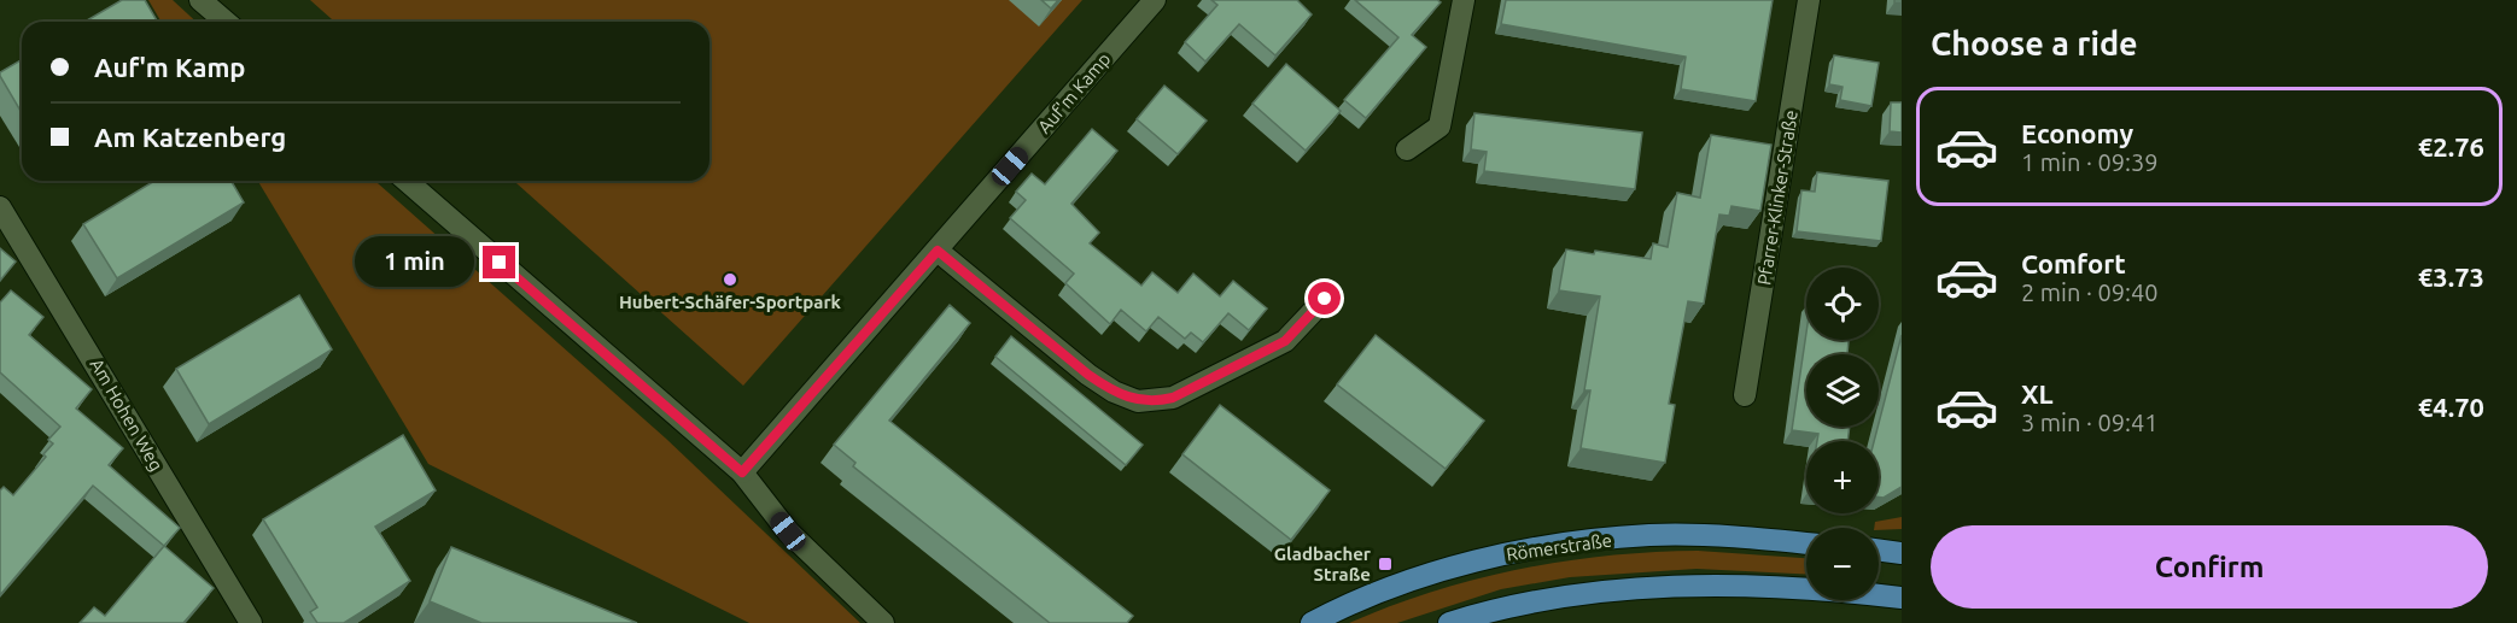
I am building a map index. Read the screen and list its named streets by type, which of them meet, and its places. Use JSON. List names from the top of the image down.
{
  "streets": {
    "main road": ["Römerstraße"],
    "street": ["Auf'm Kamp", "Pfarrer-Klinker-Straße", "Am Hohen Weg"]
  },
  "places": {
    "other": ["Hubert-Schäfer-Sportpark"],
    "transit": ["Gladbacher Straße"]
  },
  "page": {
    "heading": "Choose a ride",
    "banner": ["Auf'm Kamp", "Am Katzenberg"],
    "list": [
      {
        "name": "Economy",
        "note": "1 min · 09:39",
        "value": "€2.76"
      },
      {
        "name": "Comfort",
        "note": "2 min · 09:40",
        "value": "€3.73"
      },
      {
        "name": "XL",
        "note": "3 min · 09:41",
        "value": "€4.70"
      }
    ],
    "bubble": "1 min",
    "map_buttons": ["+", "−"],
    "buttons": "Confirm"
  }
}
